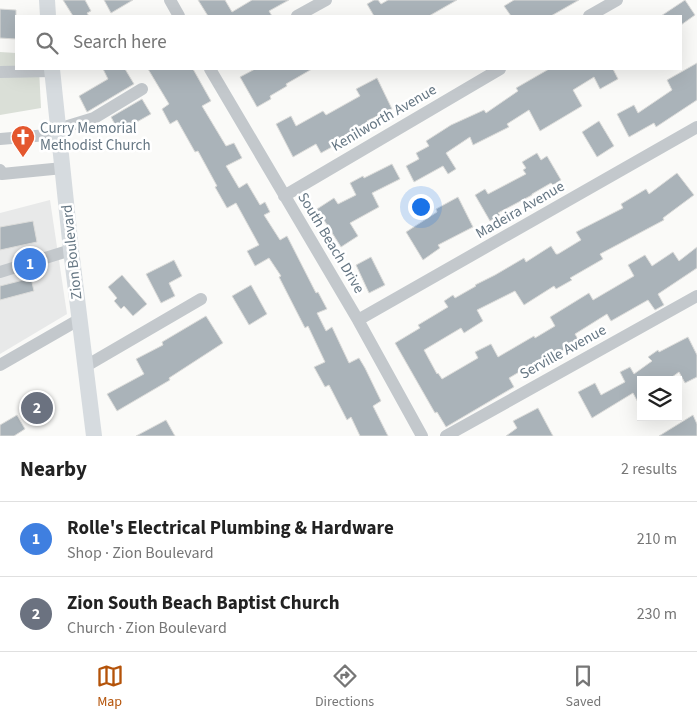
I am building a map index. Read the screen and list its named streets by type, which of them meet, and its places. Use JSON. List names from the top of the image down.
{
  "streets": {
    "main road": ["Zion Boulevard"],
    "street": [
      "Kenilworth Avenue",
      "Madeira Avenue",
      "South Beach Drive",
      "Serville Avenue"
    ]
  },
  "crossings": [
    ["Kenilworth Avenue", "South Beach Drive"],
    ["Madeira Avenue", "South Beach Drive"]
  ],
  "places": {
    "church": ["Curry Memorial Methodist Church"]
  },
  "page": {
    "search": "Search here",
    "pins": ["1", "2"],
    "heading": ["Nearby", "2 results"],
    "list": [
      {
        "mark": "1",
        "name": "Rolle's Electrical Plumbing & Hardware",
        "note": "Shop · Zion Boulevard",
        "value": "210 m"
      },
      {
        "mark": "2",
        "name": "Zion South Beach Baptist Church",
        "note": "Church · Zion Boulevard",
        "value": "230 m"
      }
    ],
    "nav": ["Map", "Directions", "Saved"]
  }
}
